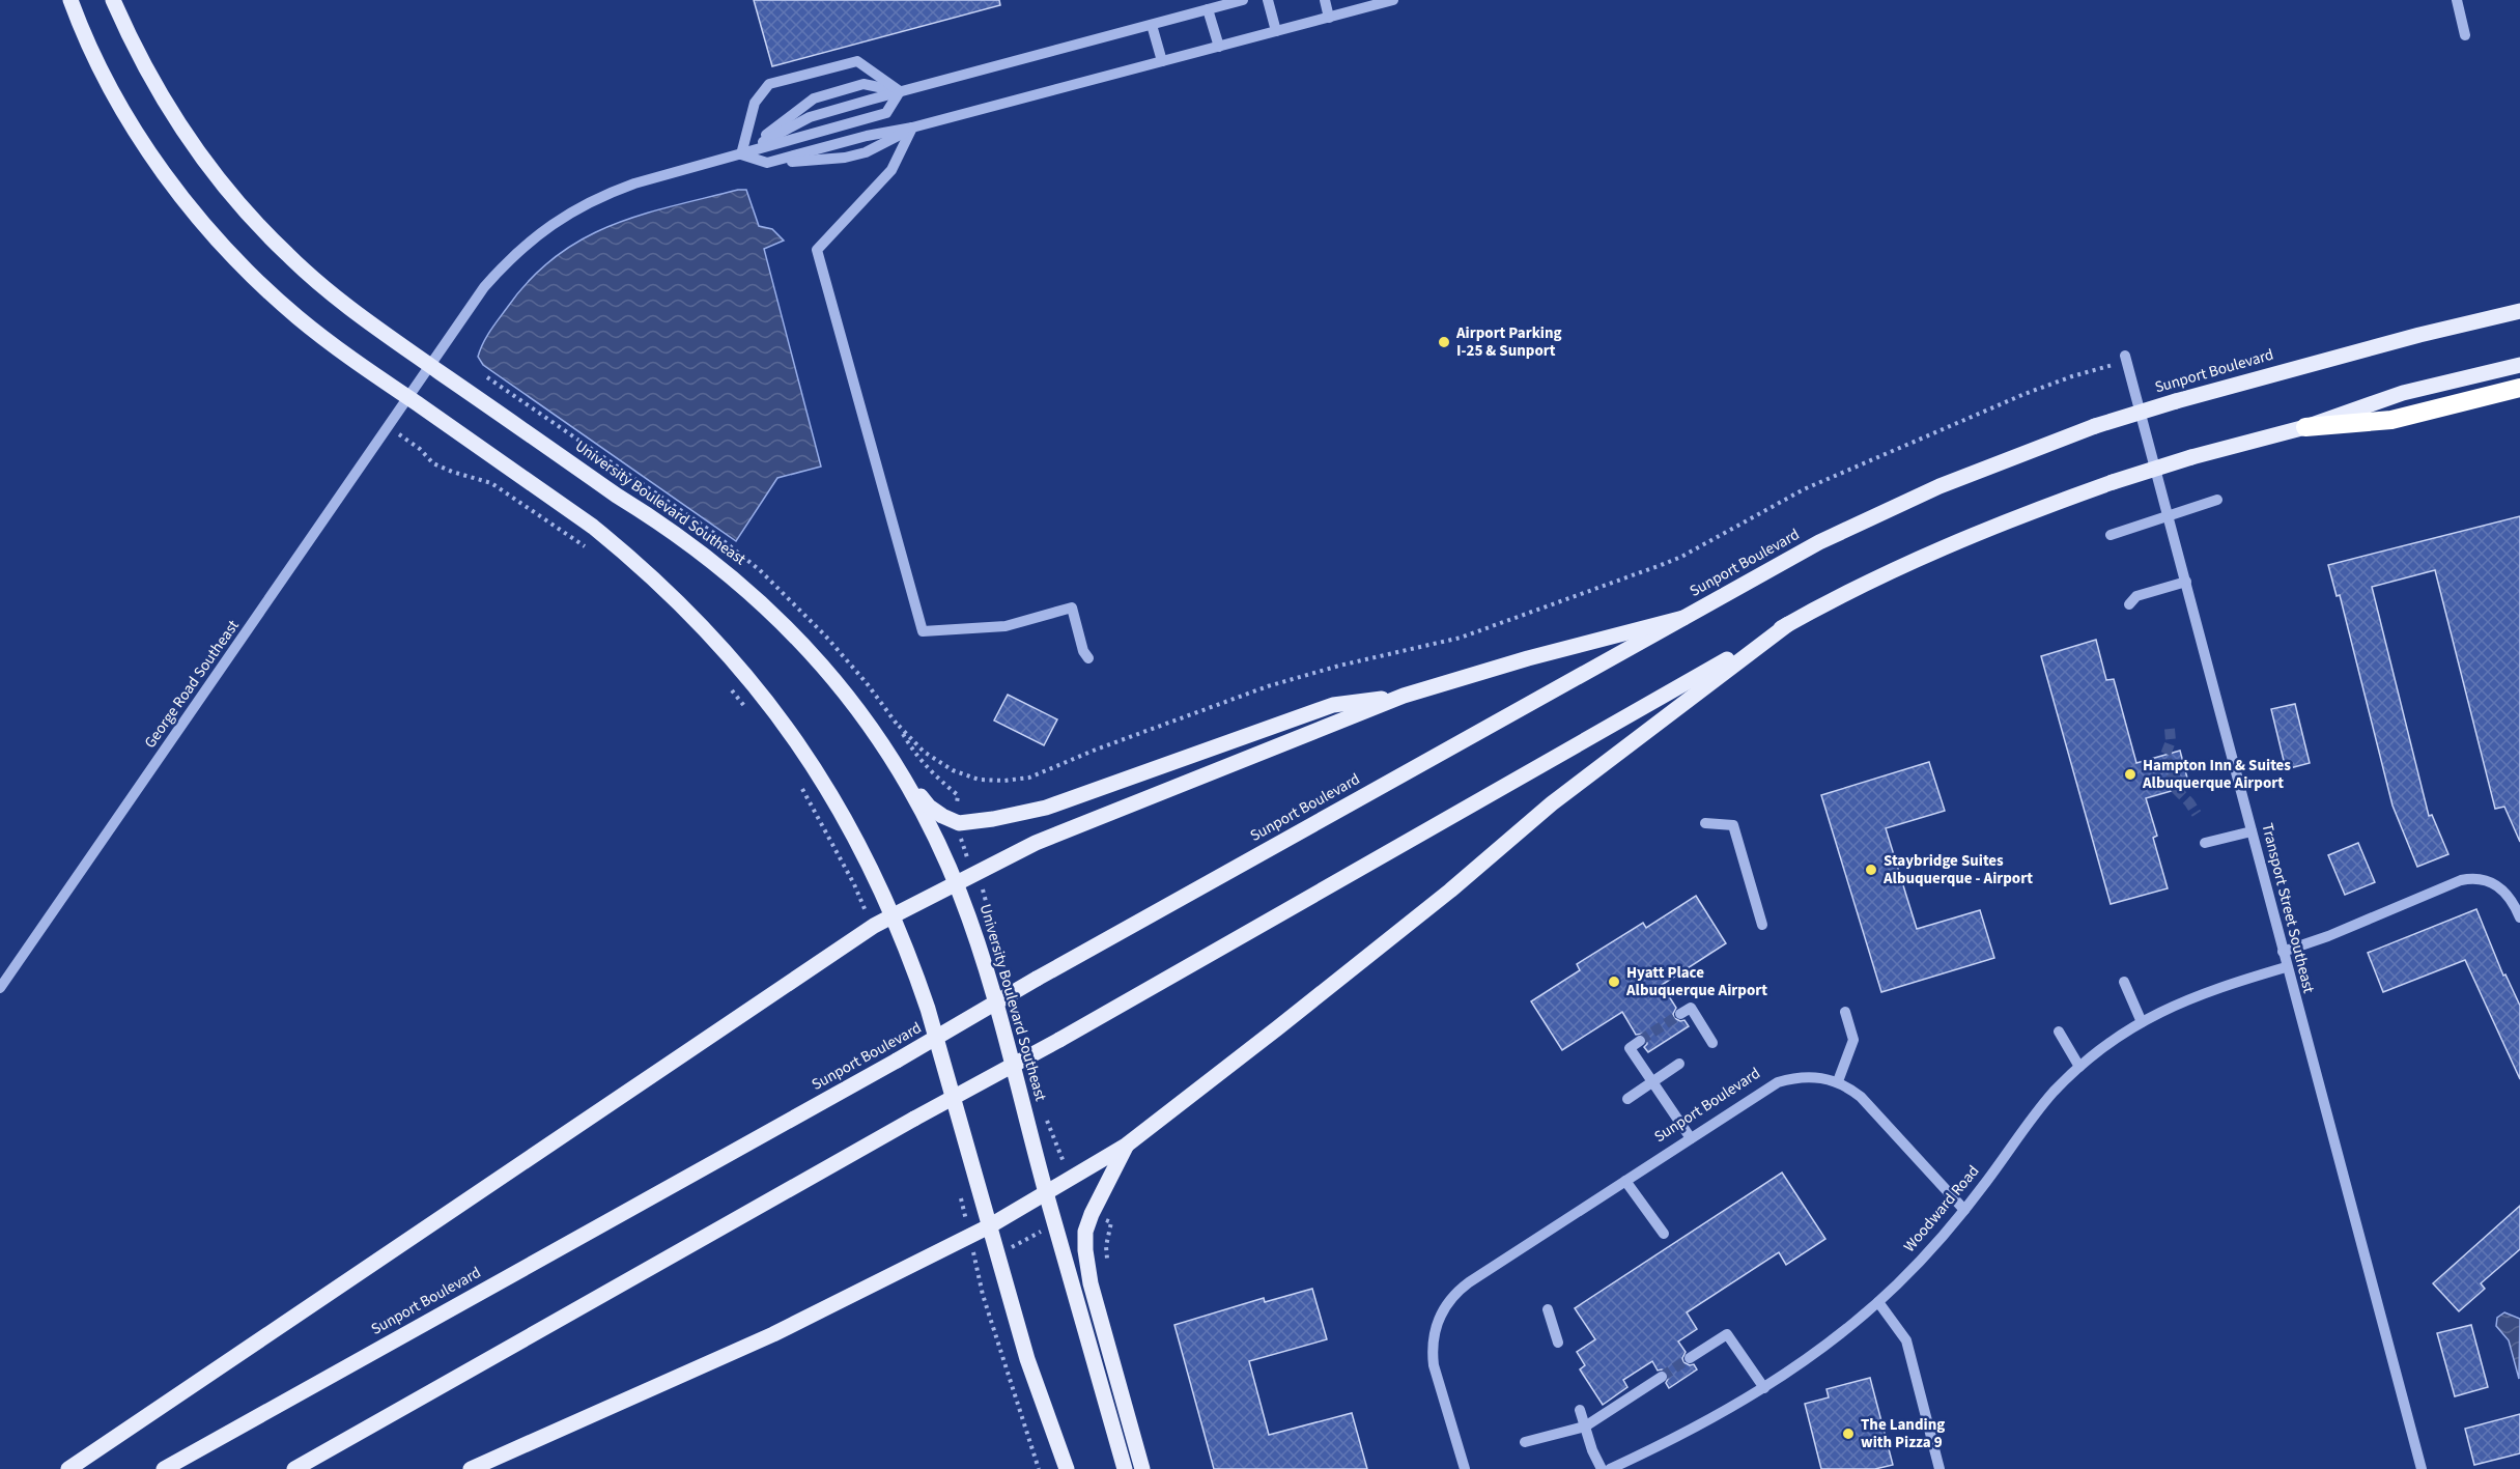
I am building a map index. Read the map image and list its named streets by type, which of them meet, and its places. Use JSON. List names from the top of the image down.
{
  "streets": {
    "main road": ["Sunport Boulevard", "University Boulevard Southeast"],
    "street": ["George Road Southeast", "Transport Street Southeast", "Woodward Road"]
  },
  "crossings": [
    ["Sunport Boulevard", "Woodward Road"],
    ["University Boulevard Southeast", "George Road Southeast"],
    ["Transport Street Southeast", "Woodward Road"]
  ],
  "places": [
    "Airport Parking I-25 & Sunport",
    "Hampton Inn & Suites Albuquerque Airport",
    "Staybridge Suites Albuquerque - Airport",
    "Hyatt Place Albuquerque Airport",
    "The Landing with Pizza 9"
  ]
}
